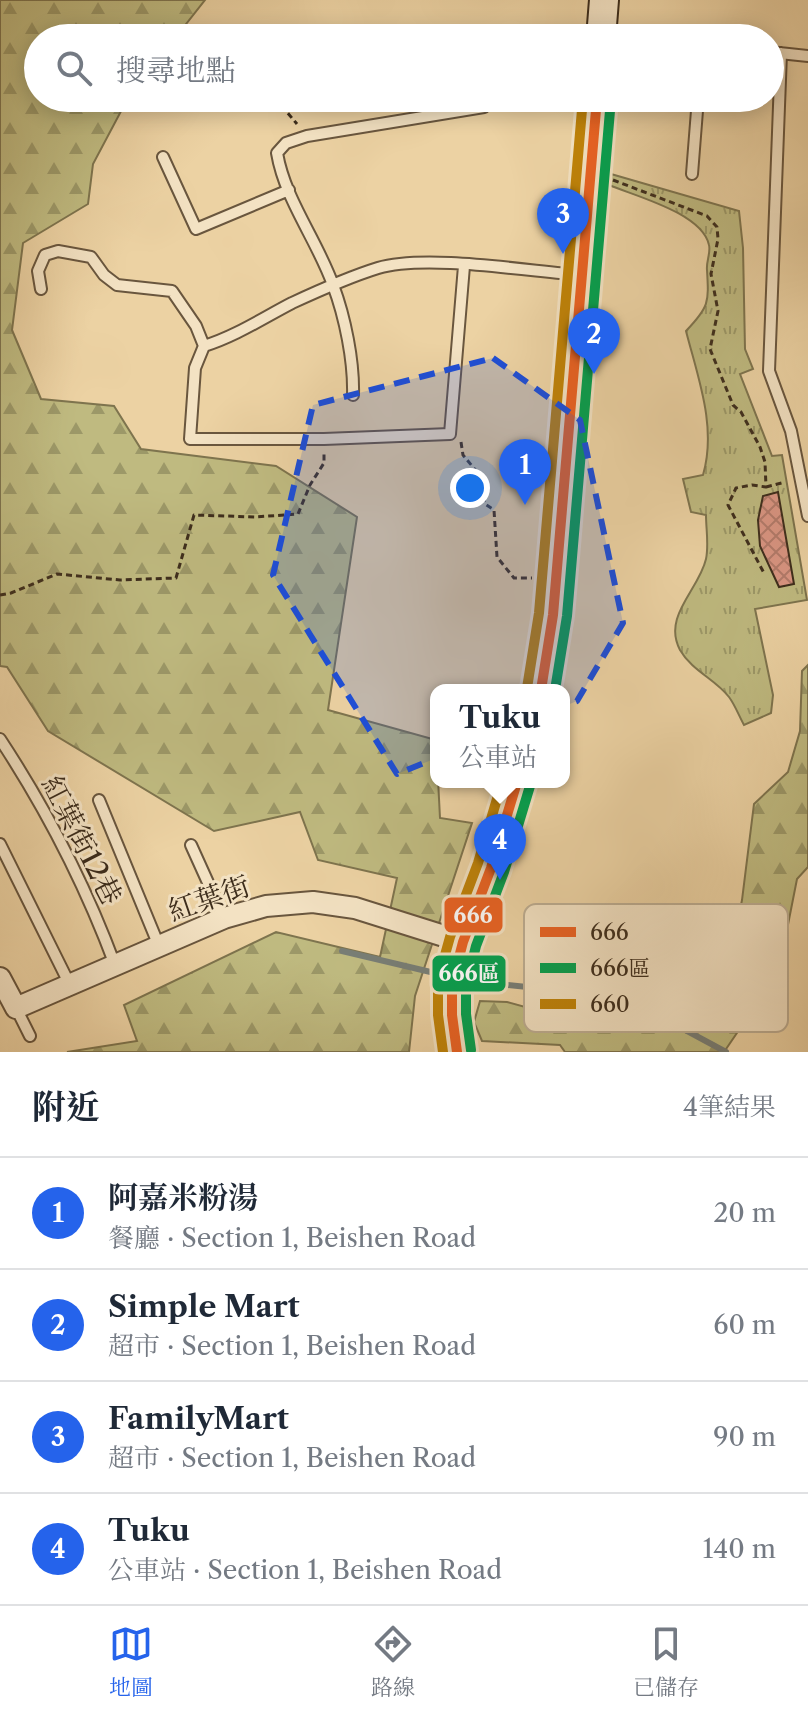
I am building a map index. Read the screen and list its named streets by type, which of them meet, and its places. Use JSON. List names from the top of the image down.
{
  "streets": {
    "street": ["紅葉街"],
    "lane": ["紅葉街12巷"]
  },
  "crossings": [
    ["紅葉街12巷", "紅葉街"]
  ],
  "lines": ["transit line 666", "transit line 666區", "transit line 660"],
  "legend": ["666", "666區", "660"],
  "page": {
    "search": "搜尋地點",
    "pins": [
      "3",
      "2",
      "1",
      "4"
    ],
    "popup": ["Tuku", "公車站"],
    "heading": ["附近", "4筆結果"],
    "list": [
      {
        "mark": "1",
        "name": "阿嘉米粉湯",
        "note": "餐廳 · Section 1, Beishen Road",
        "value": "20 m"
      },
      {
        "mark": "2",
        "name": "Simple Mart",
        "note": "超市 · Section 1, Beishen Road",
        "value": "60 m"
      },
      {
        "mark": "3",
        "name": "FamilyMart",
        "note": "超市 · Section 1, Beishen Road",
        "value": "90 m"
      },
      {
        "mark": "4",
        "name": "Tuku",
        "note": "公車站 · Section 1, Beishen Road",
        "value": "140 m"
      }
    ],
    "nav": ["地圖", "路線", "已儲存"]
  }
}
